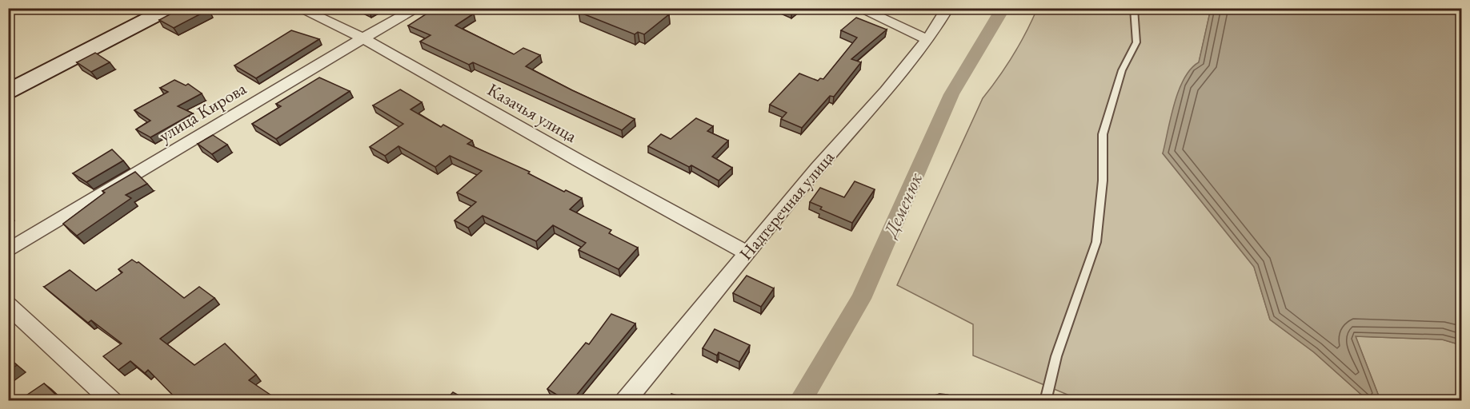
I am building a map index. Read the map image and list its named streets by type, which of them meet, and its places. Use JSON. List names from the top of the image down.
{
  "streets": {
    "street": ["улица Кирова", "Казачья улица", "Надтеречная улица"]
  },
  "crossings": [
    ["улица Кирова", "Казачья улица"],
    ["Казачья улица", "Надтеречная улица"]
  ],
  "water": ["Деменюк"]
}
